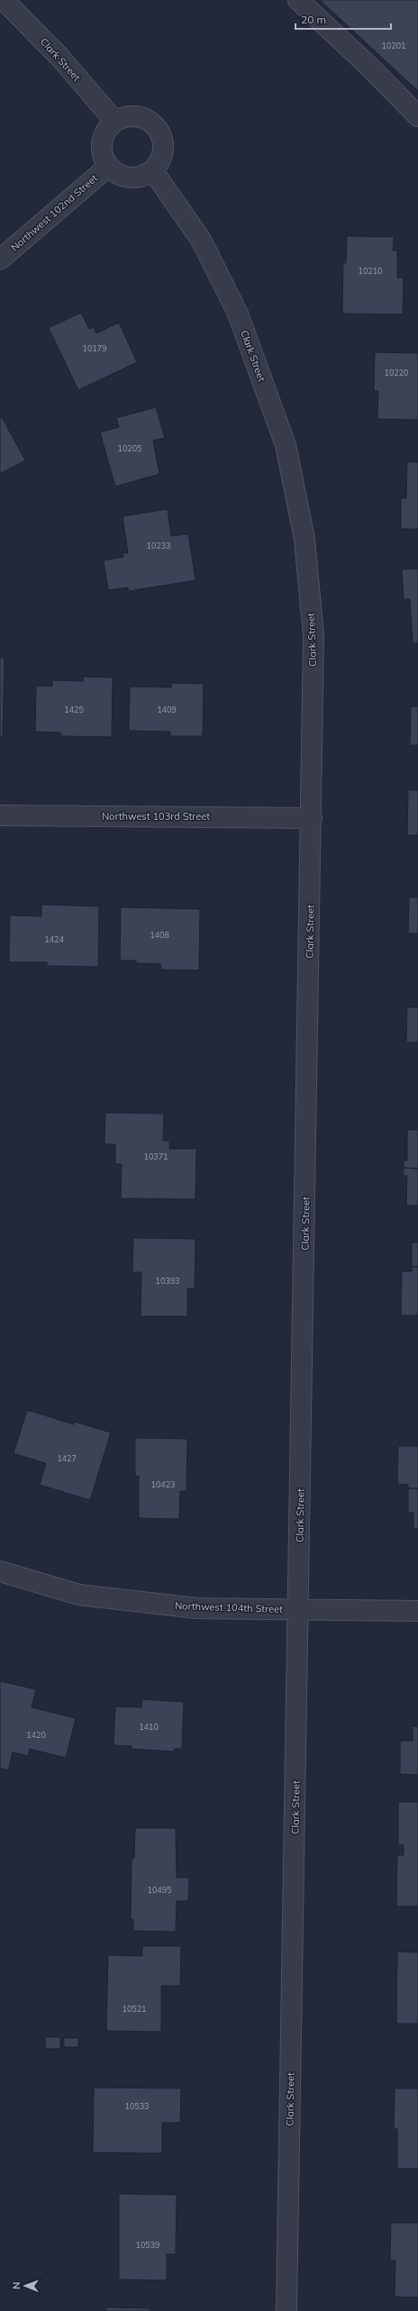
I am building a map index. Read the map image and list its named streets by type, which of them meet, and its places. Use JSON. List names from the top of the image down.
{
  "streets": {
    "street": [
      "Clark Street",
      "Northwest 102nd Street",
      "Northwest 103rd Street",
      "Northwest 104th Street"
    ]
  },
  "crossings": [
    ["Clark Street", "Northwest 102nd Street"],
    ["Clark Street", "Northwest 103rd Street"],
    ["Clark Street", "Northwest 104th Street"]
  ],
  "house_numbers": [
    "10201",
    "10210",
    "10179",
    "10220",
    "10205",
    "10233",
    "1425",
    "1409",
    "1408",
    "1424",
    "10371",
    "10393",
    "1427",
    "10423",
    "1410",
    "1420",
    "10495",
    "10521",
    "10533",
    "10539"
  ],
  "scale_bar": "20 m",
  "north": "left"
}
